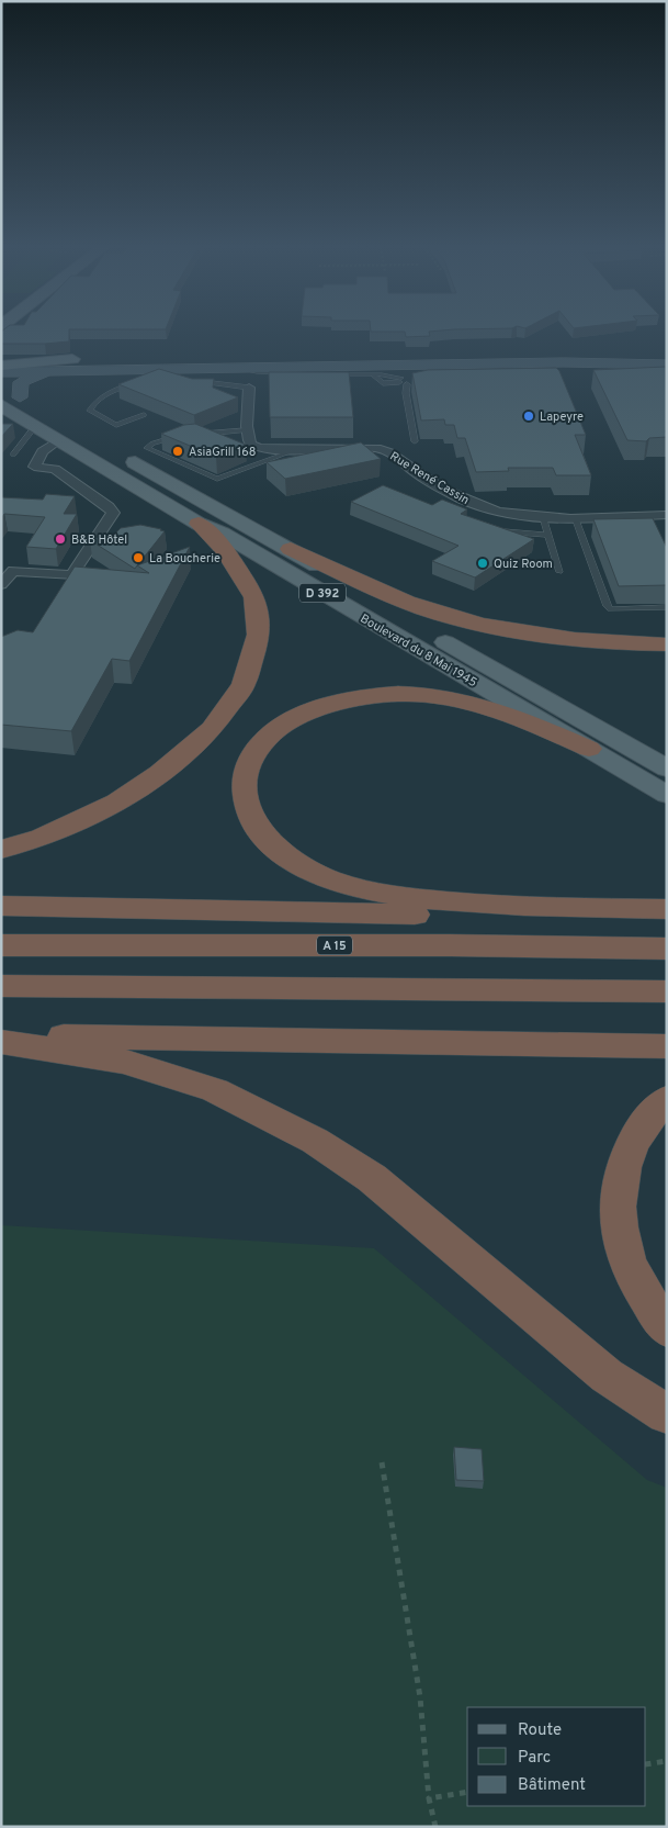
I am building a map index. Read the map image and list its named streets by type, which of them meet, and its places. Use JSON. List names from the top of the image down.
{
  "streets": {
    "highway": ["A 15"],
    "main road": ["D 392", "Boulevard du 8 Mai 1945"],
    "street": ["Rue René Cassin"]
  },
  "places": [
    "Lapeyre",
    "AsiaGrill 168",
    "B&B Hôtel",
    "La Boucherie",
    "Quiz Room"
  ],
  "legend": ["Route", "Parc", "Bâtiment"]
}
